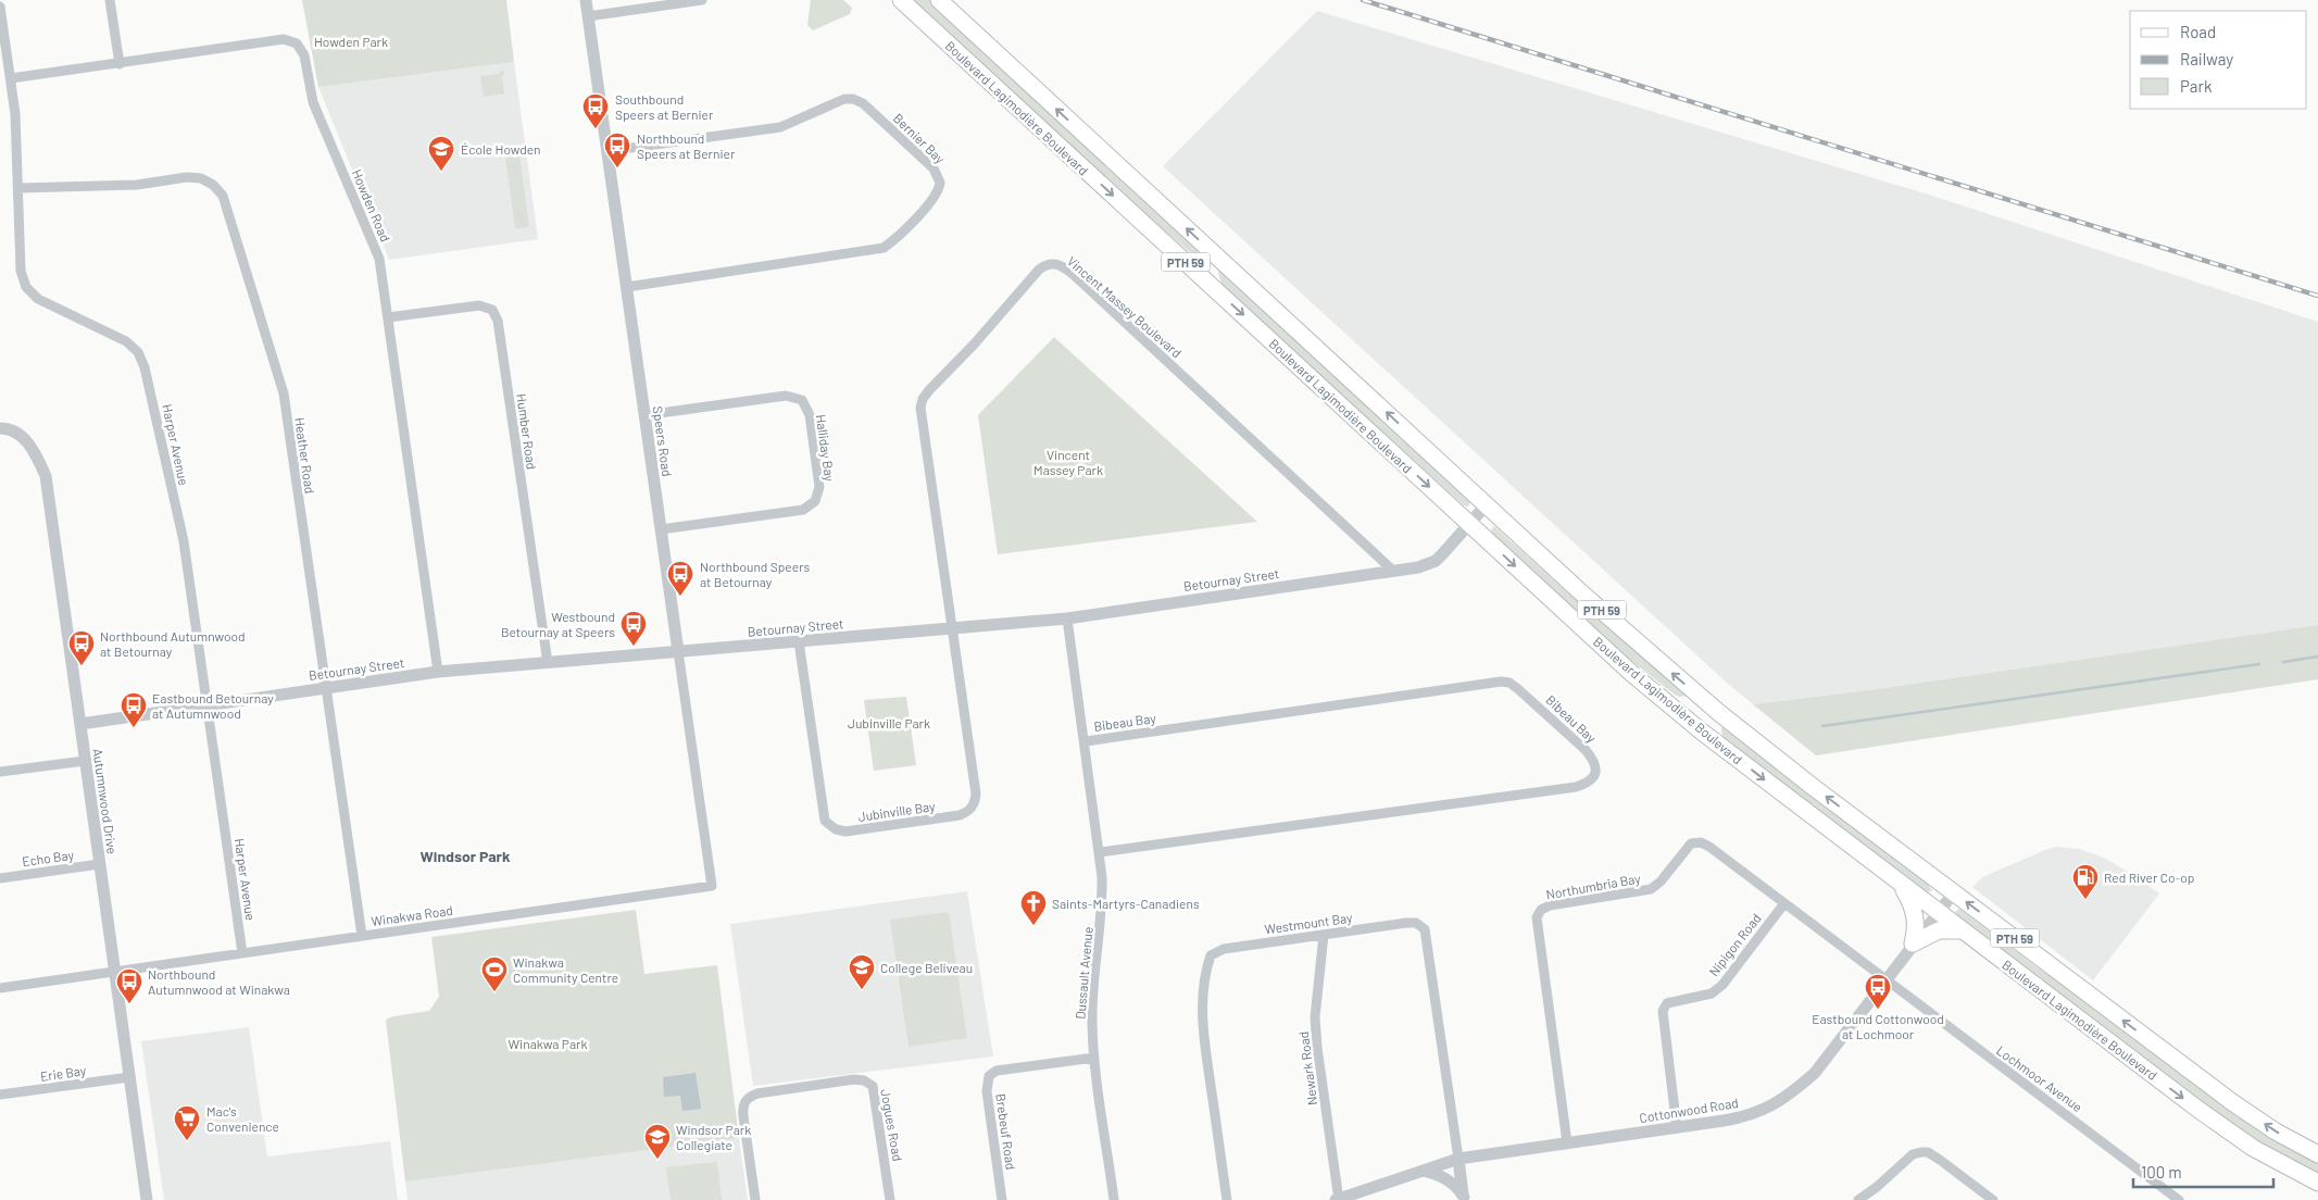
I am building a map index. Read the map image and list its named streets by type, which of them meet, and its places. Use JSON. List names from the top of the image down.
{
  "streets": {
    "main road": ["Boulevard Lagimodière Boulevard", "PTH 59"],
    "street": [
      "Bernier Bay",
      "Howden Road",
      "Vincent Massey Boulevard",
      "Humber Road",
      "Speers Road",
      "Harper Avenue",
      "Halliday Bay",
      "Heather Road",
      "Betournay Street",
      "Bibeau Bay",
      "Autumnwood Drive",
      "Jubinville Bay",
      "Echo Bay",
      "Northumbria Bay",
      "Winakwa Road",
      "Westmount Bay",
      "Nipigon Road",
      "Dussault Avenue",
      "Newark Road",
      "Erie Bay",
      "Lochmoor Avenue",
      "Cottonwood Road",
      "Jogues Road",
      "Brebeuf Road"
    ]
  },
  "crossings": [
    ["Boulevard Lagimodière Boulevard", "Betournay Street"],
    ["Boulevard Lagimodière Boulevard", "Cottonwood Road"],
    ["Bernier Bay", "Speers Road"],
    ["Howden Road", "Humber Road"],
    ["Howden Road", "Harper Avenue"],
    ["Howden Road", "Betournay Street"],
    ["Vincent Massey Boulevard", "Betournay Street"],
    ["Vincent Massey Boulevard", "Jubinville Bay"],
    ["Humber Road", "Betournay Street"],
    ["Speers Road", "Halliday Bay"],
    ["Speers Road", "Betournay Street"],
    ["Speers Road", "Winakwa Road"],
    ["Harper Avenue", "Heather Road"],
    ["Harper Avenue", "Betournay Street"],
    ["Harper Avenue", "Winakwa Road"],
    ["Heather Road", "Betournay Street"],
    ["Heather Road", "Winakwa Road"],
    ["Betournay Street", "Autumnwood Drive"],
    ["Betournay Street", "Jubinville Bay"],
    ["Betournay Street", "Dussault Avenue"],
    ["Bibeau Bay", "Dussault Avenue"],
    ["Autumnwood Drive", "Echo Bay"],
    ["Autumnwood Drive", "Winakwa Road"],
    ["Autumnwood Drive", "Erie Bay"],
    ["Northumbria Bay", "Nipigon Road"],
    ["Northumbria Bay", "Lochmoor Avenue"],
    ["Northumbria Bay", "Cottonwood Road"],
    ["Westmount Bay", "Newark Road"],
    ["Westmount Bay", "Cottonwood Road"],
    ["Nipigon Road", "Cottonwood Road"],
    ["Dussault Avenue", "Brebeuf Road"],
    ["Newark Road", "Cottonwood Road"],
    ["Lochmoor Avenue", "Cottonwood Road"]
  ],
  "districts": ["Windsor Park"],
  "parks": [
    "Howden Park",
    "Vincent Massey Park",
    "Jubinville Park",
    "Winakwa Park"
  ],
  "places": {
    "bus stop": [
      "Southbound Speers at Bernier",
      "Northbound Speers at Bernier",
      "Northbound Speers at Betournay",
      "Westbound Betournay at Speers",
      "Northbound Autumnwood at Betournay",
      "Eastbound Betournay at Autumnwood",
      "Northbound Autumnwood at Winakwa",
      "Eastbound Cottonwood at Lochmoor"
    ],
    "school or university": ["École Howden", "College Beliveau", "Windsor Park Collegiate"],
    "fuel station": ["Red River Co-op"],
    "church": ["Saints-Martyrs-Canadiens"],
    "sports": ["Winakwa Community Centre"],
    "supermarket": ["Mac's Convenience"]
  },
  "legend": ["Road", "Railway", "Park"],
  "scale_bar": "100 m"
}
